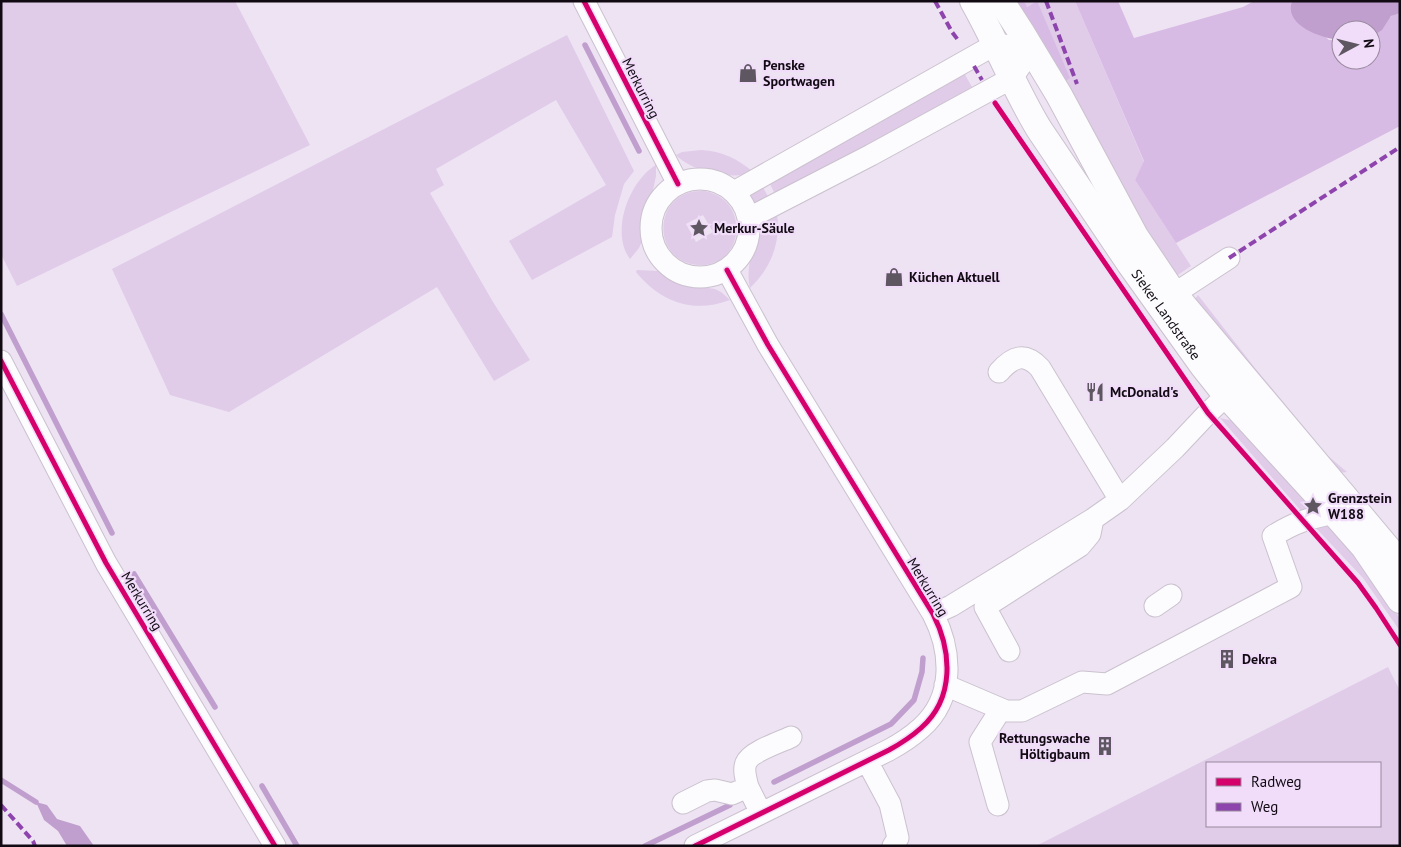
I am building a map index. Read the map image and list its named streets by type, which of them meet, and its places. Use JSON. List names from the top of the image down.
{
  "streets": {
    "main road": ["Sieker Landstraße"],
    "street": ["Merkurring"]
  },
  "places": {
    "shop": ["Penske Sportwagen", "Küchen Aktuell"],
    "place": ["Merkur-Säule", "Grenzstein W188"],
    "restaurant": ["McDonald's"],
    "building": ["Dekra", "Rettungswache Höltigbaum"]
  },
  "legend": ["Radweg", "Weg"],
  "north": "right"
}
